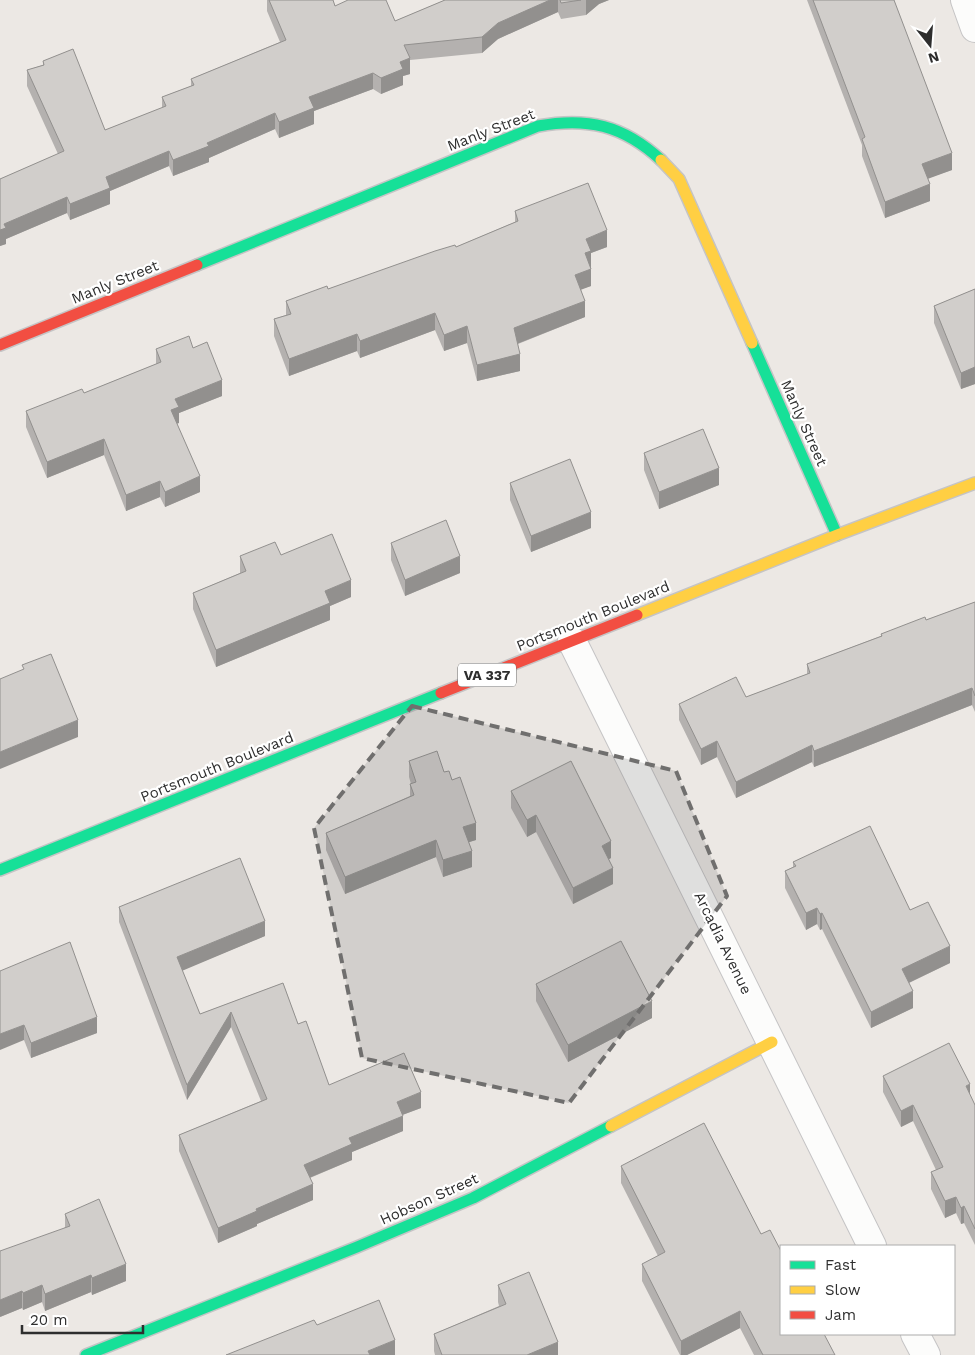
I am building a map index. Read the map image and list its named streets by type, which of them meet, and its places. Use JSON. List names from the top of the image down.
{
  "streets": {
    "street": [
      "Manly Street",
      "Portsmouth Boulevard",
      "VA 337",
      "Arcadia Avenue",
      "Hobson Street"
    ]
  },
  "crossings": [
    ["Manly Street", "Portsmouth Boulevard"],
    ["Portsmouth Boulevard", "Arcadia Avenue"],
    ["Arcadia Avenue", "Hobson Street"]
  ],
  "legend": ["Fast", "Slow", "Jam"],
  "scale_bar": "20 m",
  "north": "bottom"
}
